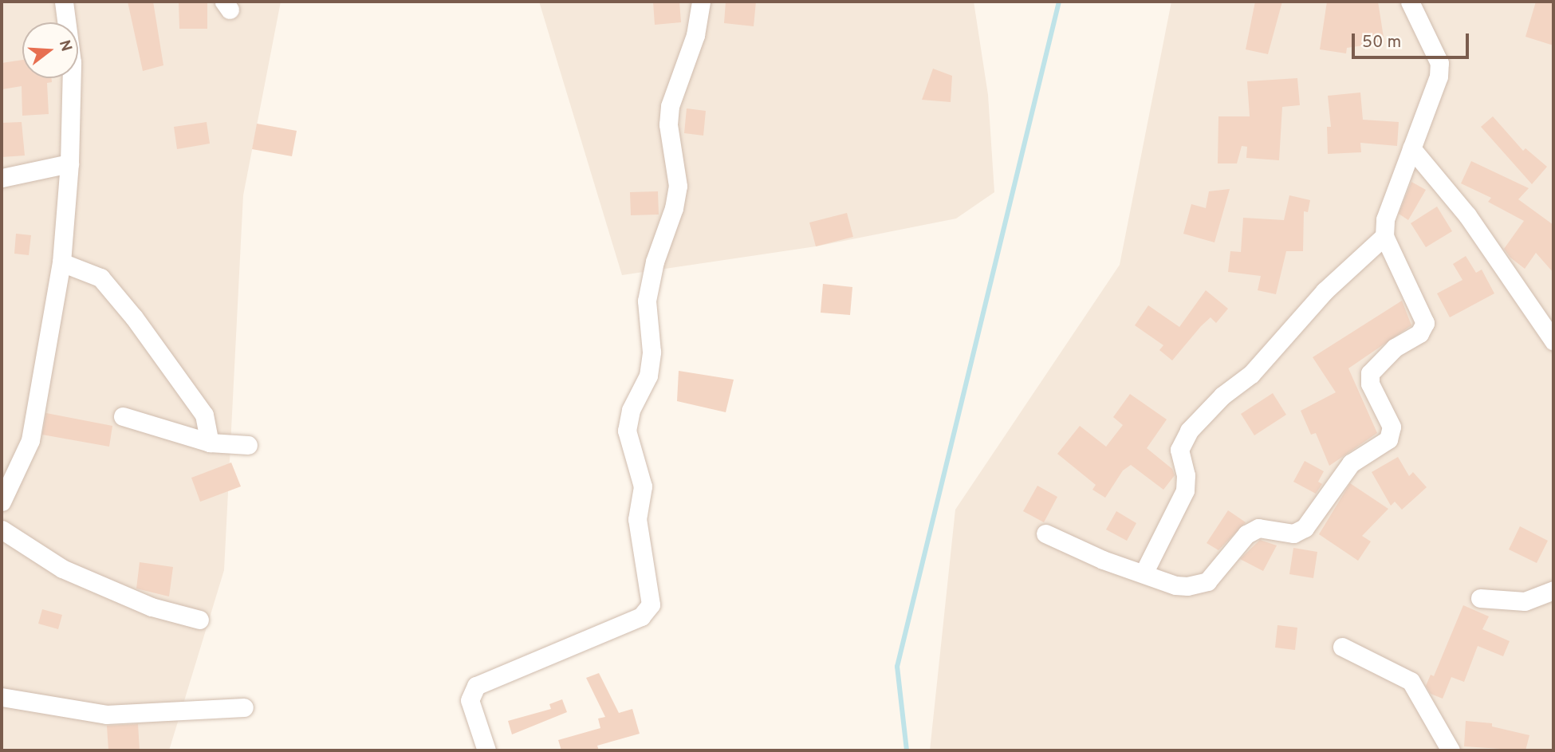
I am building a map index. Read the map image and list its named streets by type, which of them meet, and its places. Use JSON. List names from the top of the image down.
{
  "scale_bar": "50 m",
  "north": "right"
}
